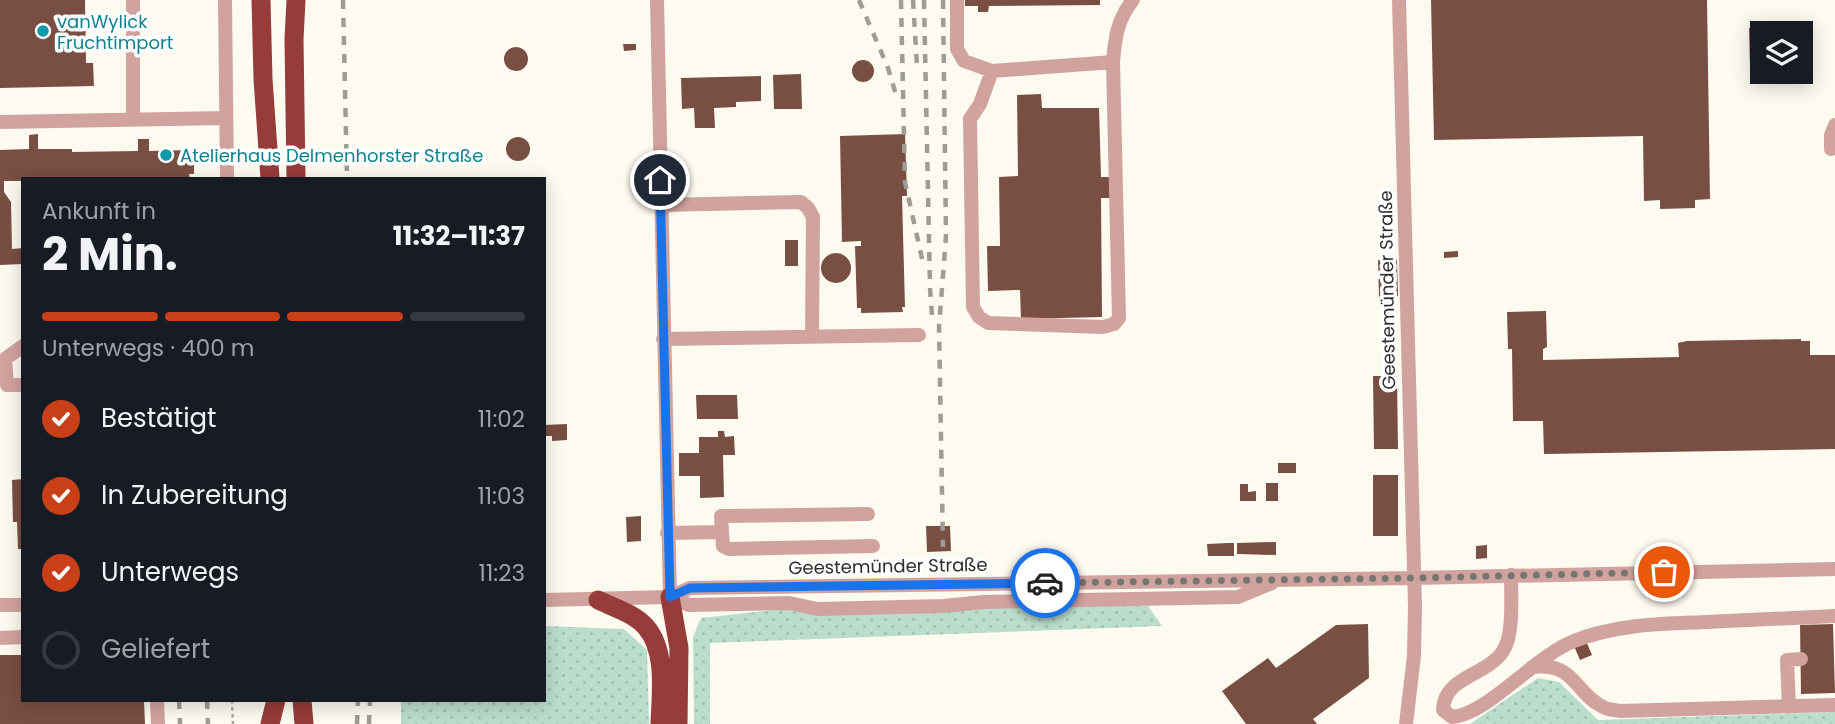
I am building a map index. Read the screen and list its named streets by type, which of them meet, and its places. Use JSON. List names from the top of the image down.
{
  "streets": {
    "street": ["Geestemünder Straße"]
  },
  "places": ["vanWylick Fruchtimport", "Atelierhaus Delmenhorster Straße"],
  "page": {
    "heading": ["2 Min.", "Ankunft in", "11:32–11:37"],
    "bar": "Unterwegs · 400 m",
    "list": [
      ["Bestätigt", "11:02"],
      ["In Zubereitung", "11:03"],
      ["Unterwegs", "11:23"],
      "Geliefert"
    ]
  }
}
